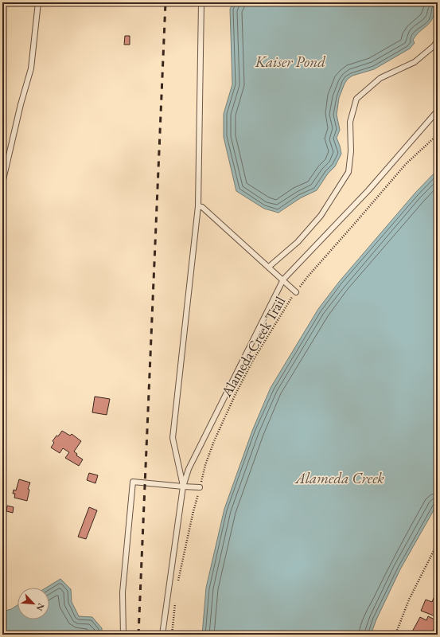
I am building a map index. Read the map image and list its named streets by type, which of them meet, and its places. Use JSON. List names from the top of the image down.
{
  "streets": {
    "path": ["Alameda Creek Trail"]
  },
  "water": ["Kaiser Pond", "Alameda Creek"],
  "north": "bottom right"
}
